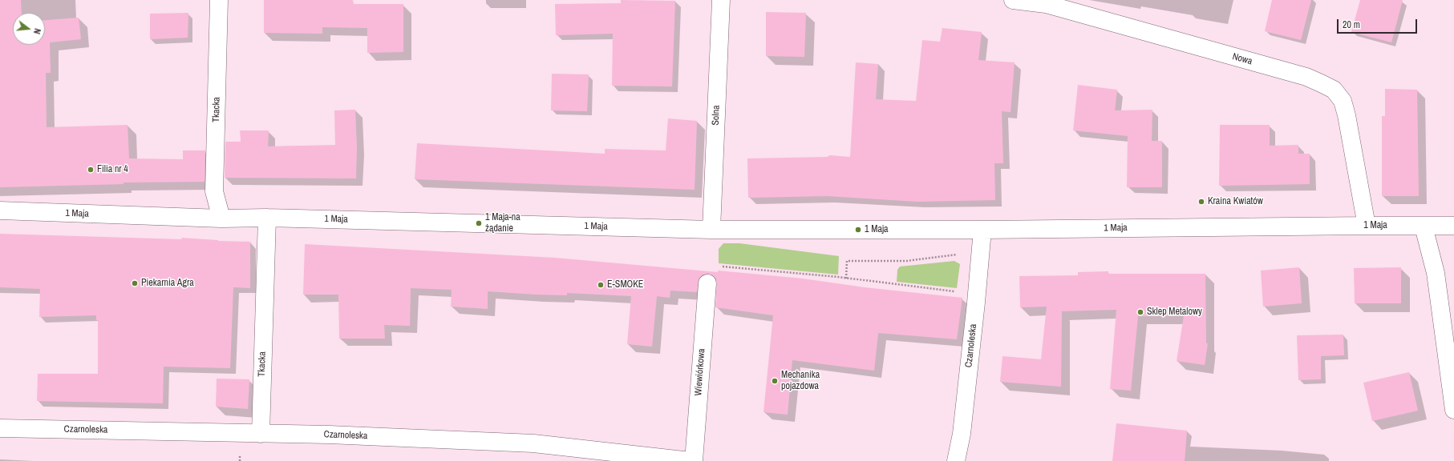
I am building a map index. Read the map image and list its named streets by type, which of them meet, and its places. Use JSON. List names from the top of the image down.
{
  "streets": {
    "street": [
      "Nowa",
      "Tkacka",
      "Solna",
      "1 Maja",
      "Czarnoleska",
      "Wiewiórkowa"
    ]
  },
  "crossings": [
    ["Nowa", "1 Maja"],
    ["Tkacka", "1 Maja"],
    ["Tkacka", "Czarnoleska"],
    ["Solna", "1 Maja"],
    ["1 Maja", "Czarnoleska"]
  ],
  "places": [
    "Filia nr 4",
    "Kraina Kwiatów",
    "1 Maja-na żądanie",
    "1 Maja",
    "Piekarnia Agra",
    "E-SMOKE",
    "Sklep Metalowy",
    "Mechanika pojazdowa"
  ],
  "scale_bar": "20 m",
  "north": "right"
}
